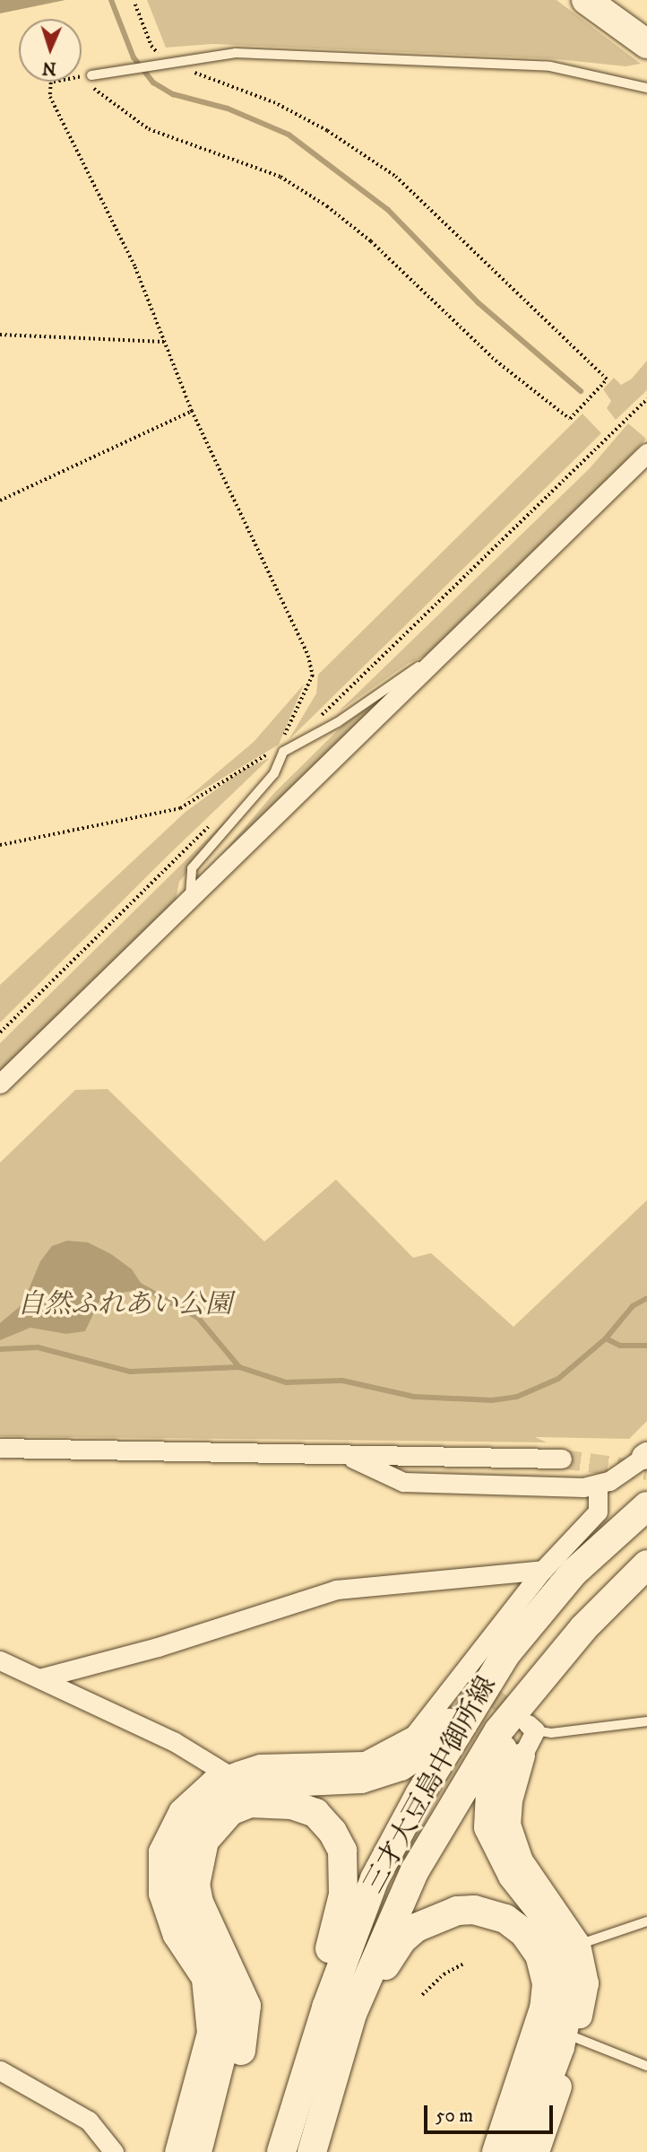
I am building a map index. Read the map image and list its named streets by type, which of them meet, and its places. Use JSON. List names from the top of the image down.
{
  "streets": {
    "main road": ["三才大豆島中御所線"]
  },
  "parks": ["自然ふれあい公園"],
  "scale_bar": "50 m",
  "north": "bottom"
}
